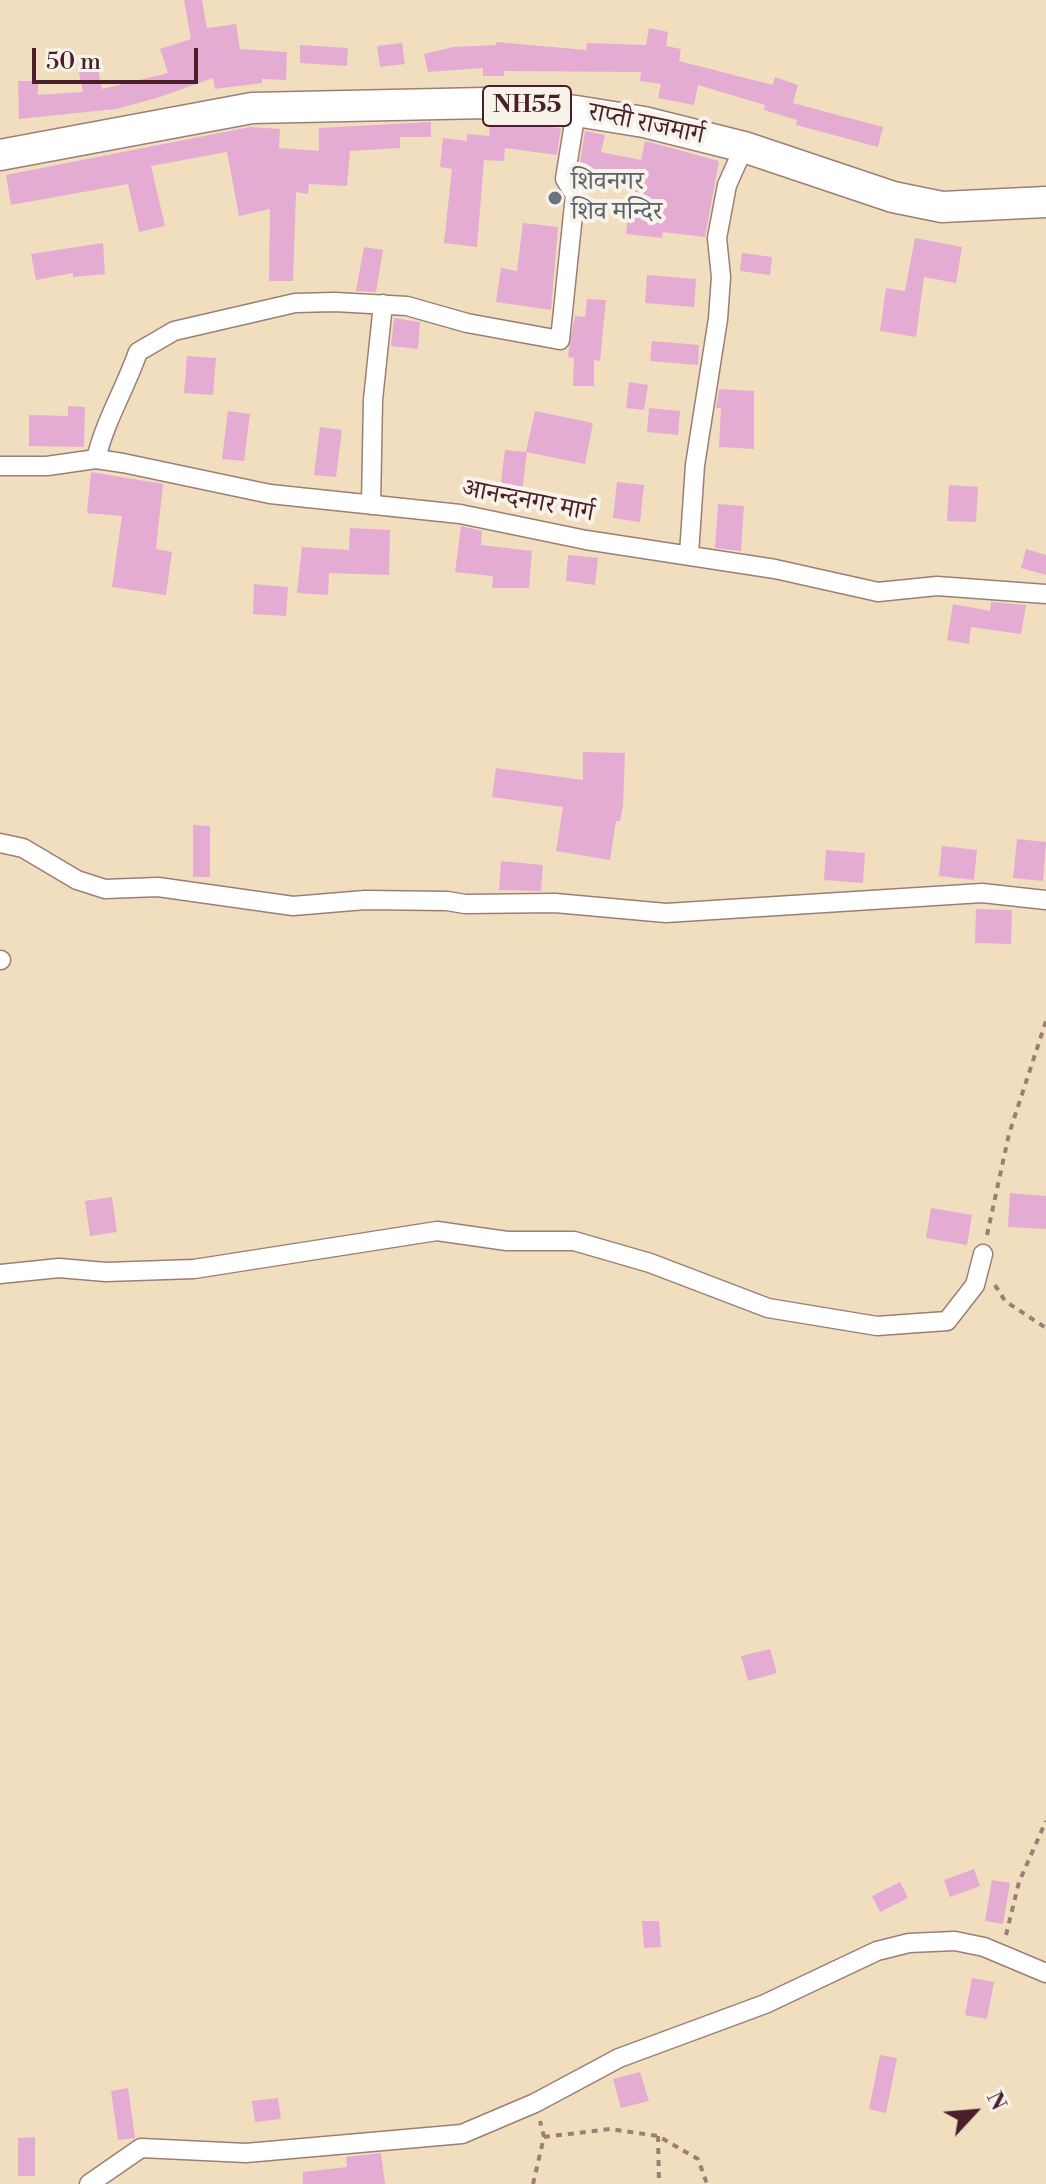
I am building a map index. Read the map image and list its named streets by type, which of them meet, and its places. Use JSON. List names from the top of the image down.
{
  "streets": {
    "main road": ["NH55", "राप्ती राजमार्ग"],
    "street": ["आनन्दनगर मार्ग"]
  },
  "places": ["शिवनगर शिव मन्दिर"],
  "scale_bar": "50 m",
  "north": "top right"
}
